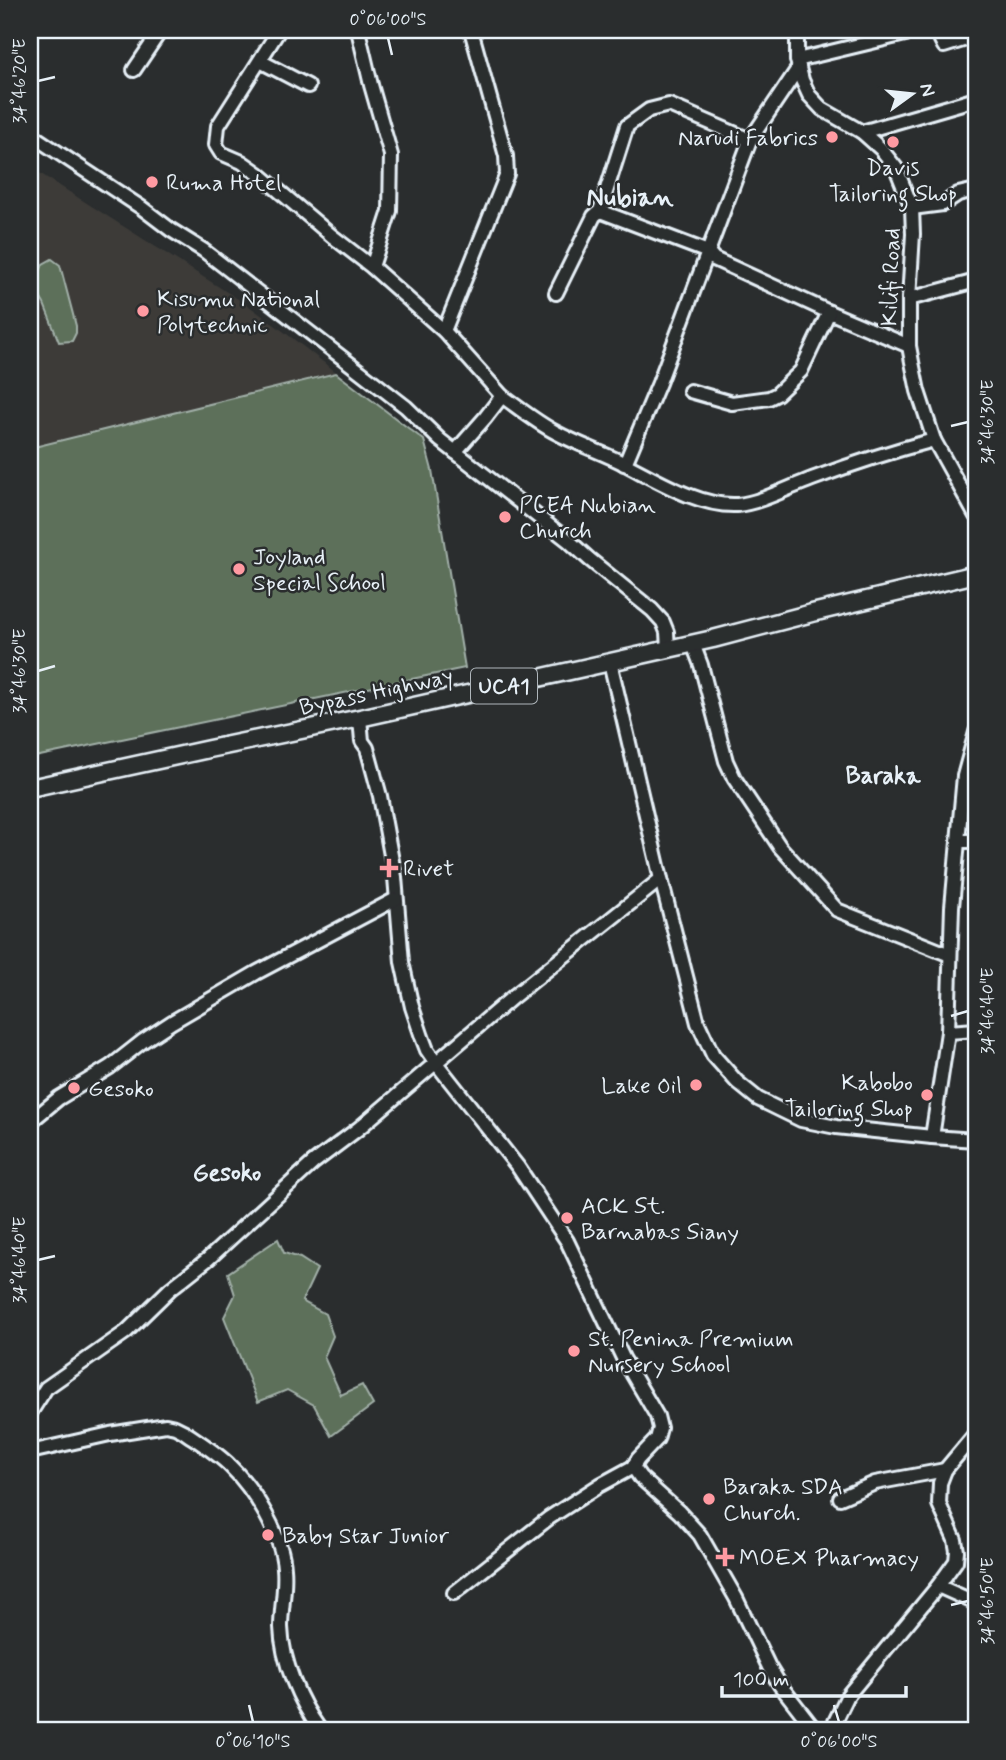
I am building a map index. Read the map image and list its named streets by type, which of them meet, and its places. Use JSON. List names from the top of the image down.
{
  "streets": {
    "main road": ["UCA1", "Bypass Highway"],
    "street": ["Kilifi Road"]
  },
  "districts": ["Nubian", "Baraka", "Gesoko"],
  "places": {
    "other": [
      "Narudi Fabrics",
      "Davis Tailoring Shop",
      "Ruma Hotel",
      "Kisumu National Polytechnic",
      "PCEA Nubian Church",
      "Joyland Special School",
      "Lake Oil",
      "Gesoko",
      "Kabobo Tailoring Shop",
      "ACK St. Barnabas Siany",
      "St. Penina Premium Nursery School",
      "Baraka SDA Church.",
      "Baby Star Junior"
    ],
    "health": ["Rivet", "MOEX Pharmacy"]
  },
  "scale_bar": "100 m",
  "north": "right",
  "coordinates": [
    "0°06'00\"S",
    "34°46'20\"E",
    "34°46'30\"E",
    "34°46'40\"E",
    "34°46'50\"E",
    "0°06'10\"S"
  ]
}
